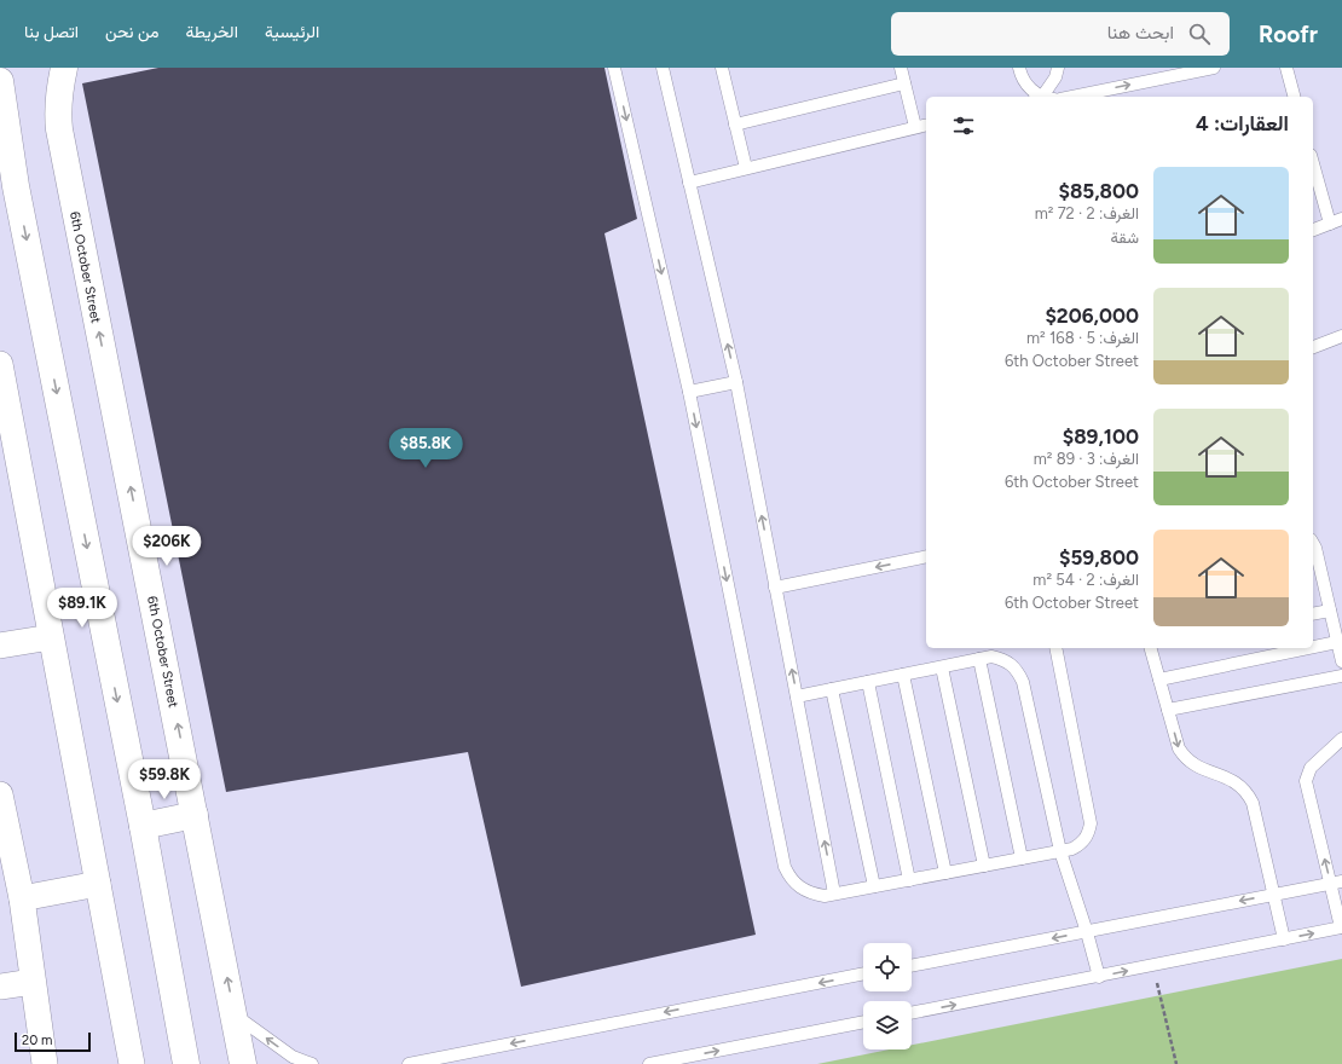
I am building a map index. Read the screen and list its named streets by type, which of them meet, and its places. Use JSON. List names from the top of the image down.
{
  "streets": {
    "street": ["6th October Street"]
  },
  "scale_bar": "20 m",
  "page": {
    "header": "Roofr",
    "search": "ابحث هنا",
    "nav": [
      "الرئيسية",
      "الخريطة",
      "من نحن",
      "اتصل بنا"
    ],
    "heading": "العقارات: 4",
    "list": [
      {
        "name": "$85,800",
        "note": "الغرف: 2 · 72 m² · شقة"
      },
      {
        "name": "$206,000",
        "note": "الغرف: 5 · 168 m² · 6th October Street"
      },
      {
        "name": "$89,100",
        "note": "الغرف: 3 · 89 m² · 6th October Street"
      },
      {
        "name": "$59,800",
        "note": "الغرف: 2 · 54 m² · 6th October Street"
      }
    ],
    "price": [
      "$85.8K",
      "$206K",
      "$89.1K",
      "$59.8K"
    ],
    "scale": "20 m"
  }
}
